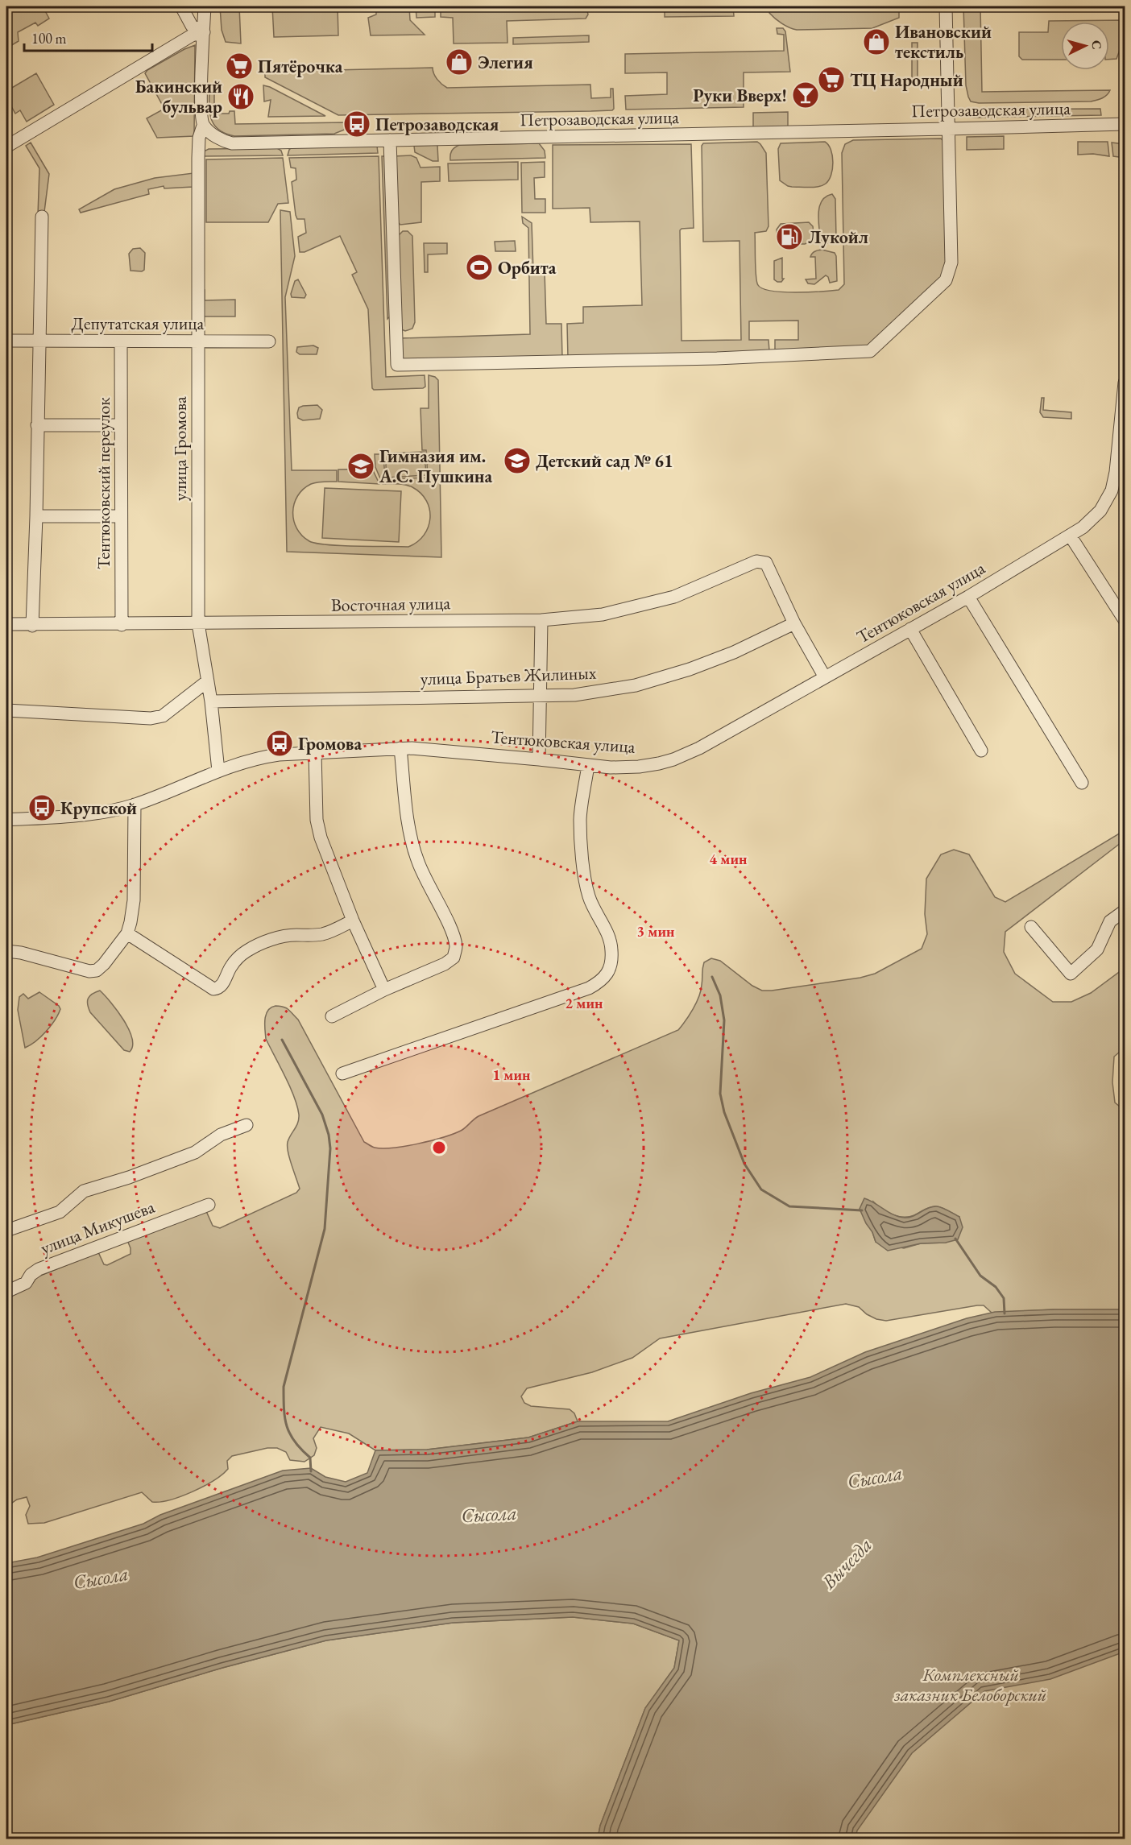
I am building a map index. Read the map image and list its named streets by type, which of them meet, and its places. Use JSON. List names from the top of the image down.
{
  "streets": {
    "street": [
      "Петрозаводская улица",
      "Депутатская улица",
      "улица Громова",
      "Тентюковский переулок",
      "Тентюковская улица",
      "Восточная улица",
      "улица Братьев Жилиных",
      "улица Микушева"
    ]
  },
  "crossings": [
    ["Петрозаводская улица", "улица Громова"],
    ["Депутатская улица", "улица Громова"],
    ["Депутатская улица", "Тентюковский переулок"],
    ["улица Громова", "Тентюковская улица"],
    ["улица Громова", "Восточная улица"],
    ["улица Громова", "улица Братьев Жилиных"],
    ["Тентюковский переулок", "Восточная улица"],
    ["Восточная улица", "улица Братьев Жилиных"]
  ],
  "water": ["Сысола", "Вычегда"],
  "parks": ["Комплексный заказник Белоборский"],
  "places": {
    "shop": ["Ивановский текстиль", "Элегия"],
    "supermarket": ["Пятёрочка", "ТЦ Народный"],
    "bar": ["Руки Вверх!"],
    "restaurant": ["Бакинский бульвар"],
    "bus stop": ["Петрозаводская", "Громова", "Крупской"],
    "fuel station": ["Лукойл"],
    "sports": ["Орбита"],
    "school or university": ["Детский сад № 61", "Гимназия им. А.С. Пушкина"]
  },
  "scale_bar": "100 m",
  "north": "right",
  "rings": [
    "4 мин",
    "3 мин",
    "2 мин",
    "1 мин"
  ]
}
